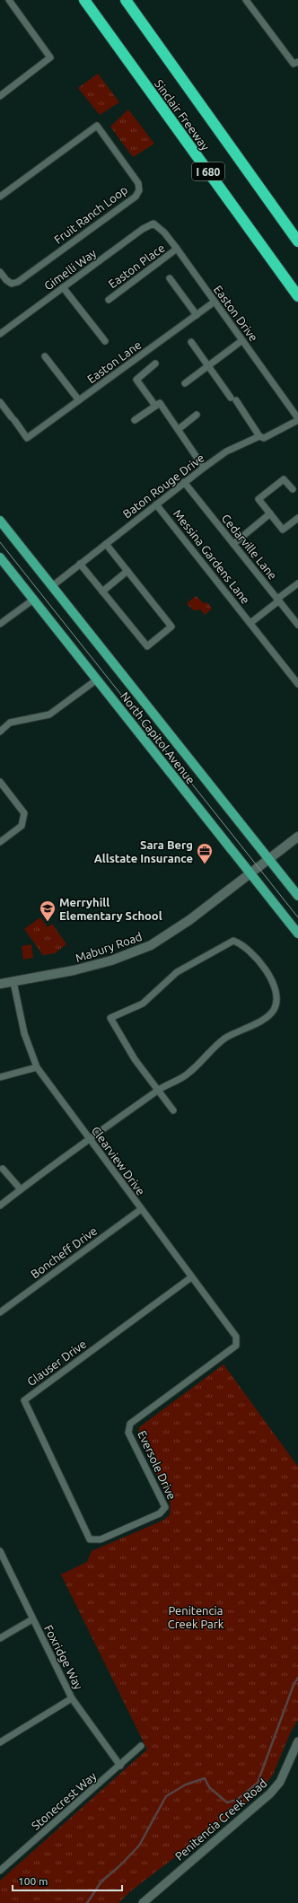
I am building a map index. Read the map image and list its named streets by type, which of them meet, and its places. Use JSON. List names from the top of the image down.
{
  "streets": {
    "highway": ["Sinclair Freeway", "I 680"],
    "main road": ["North Capitol Avenue", "Mabury Road"],
    "street": [
      "Fruit Ranch Loop",
      "Easton Place",
      "Gimelli Way",
      "Easton Drive",
      "Easton Lane",
      "Baton Rouge Drive",
      "Cedarville Lane",
      "Messina Gardens Lane",
      "Clearview Drive",
      "Boncheff Drive",
      "Glauser Drive",
      "Eversole Drive",
      "Foxridge Way",
      "Stonecrest Way",
      "Penitencia Creek Road"
    ]
  },
  "crossings": [
    ["Easton Place", "Easton Drive"],
    ["Gimelli Way", "Easton Drive"],
    ["Easton Drive", "Easton Lane"],
    ["Easton Drive", "Baton Rouge Drive"],
    ["Baton Rouge Drive", "Cedarville Lane"],
    ["Baton Rouge Drive", "Messina Gardens Lane"],
    ["Baton Rouge Drive", "North Capitol Avenue"],
    ["North Capitol Avenue", "Mabury Road"],
    ["Mabury Road", "Clearview Drive"],
    ["Clearview Drive", "Boncheff Drive"],
    ["Clearview Drive", "Glauser Drive"],
    ["Clearview Drive", "Eversole Drive"],
    ["Glauser Drive", "Eversole Drive"],
    ["Foxridge Way", "Stonecrest Way"]
  ],
  "parks": ["Penitencia Creek Park"],
  "places": {
    "office": ["Sara Berg Allstate Insurance"],
    "school or university": ["Merryhill Elementary School"]
  },
  "scale_bar": "100 m"
}
